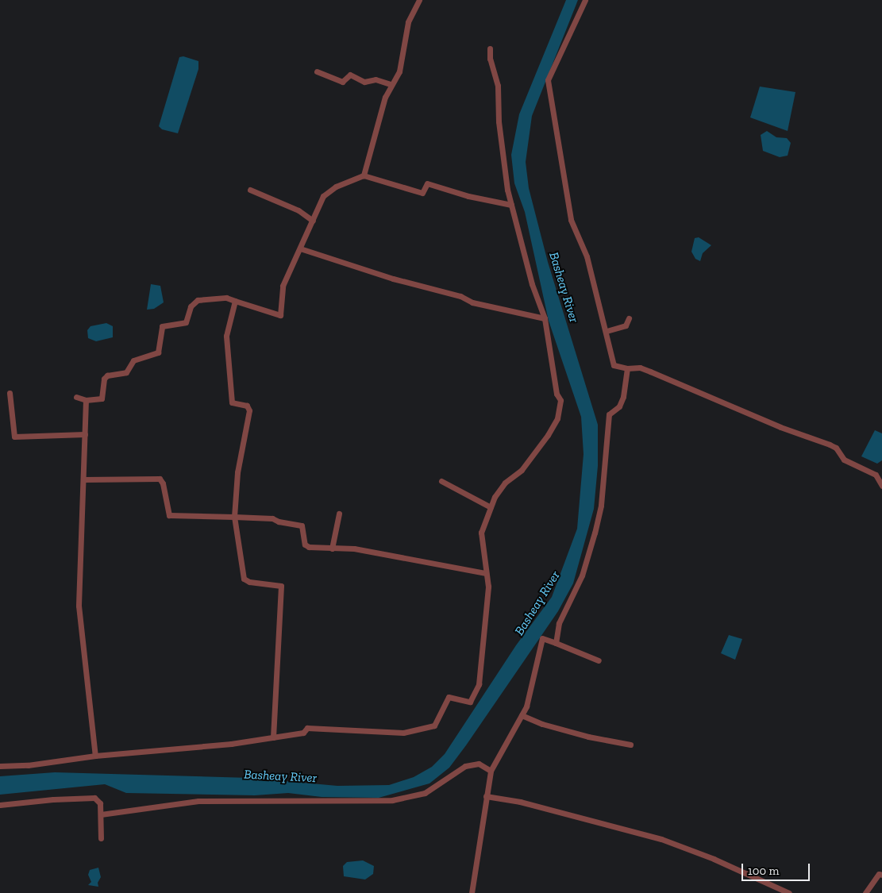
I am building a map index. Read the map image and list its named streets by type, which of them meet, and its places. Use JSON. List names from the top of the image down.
{
  "water": ["Basheay River"],
  "scale_bar": "100 m"
}
